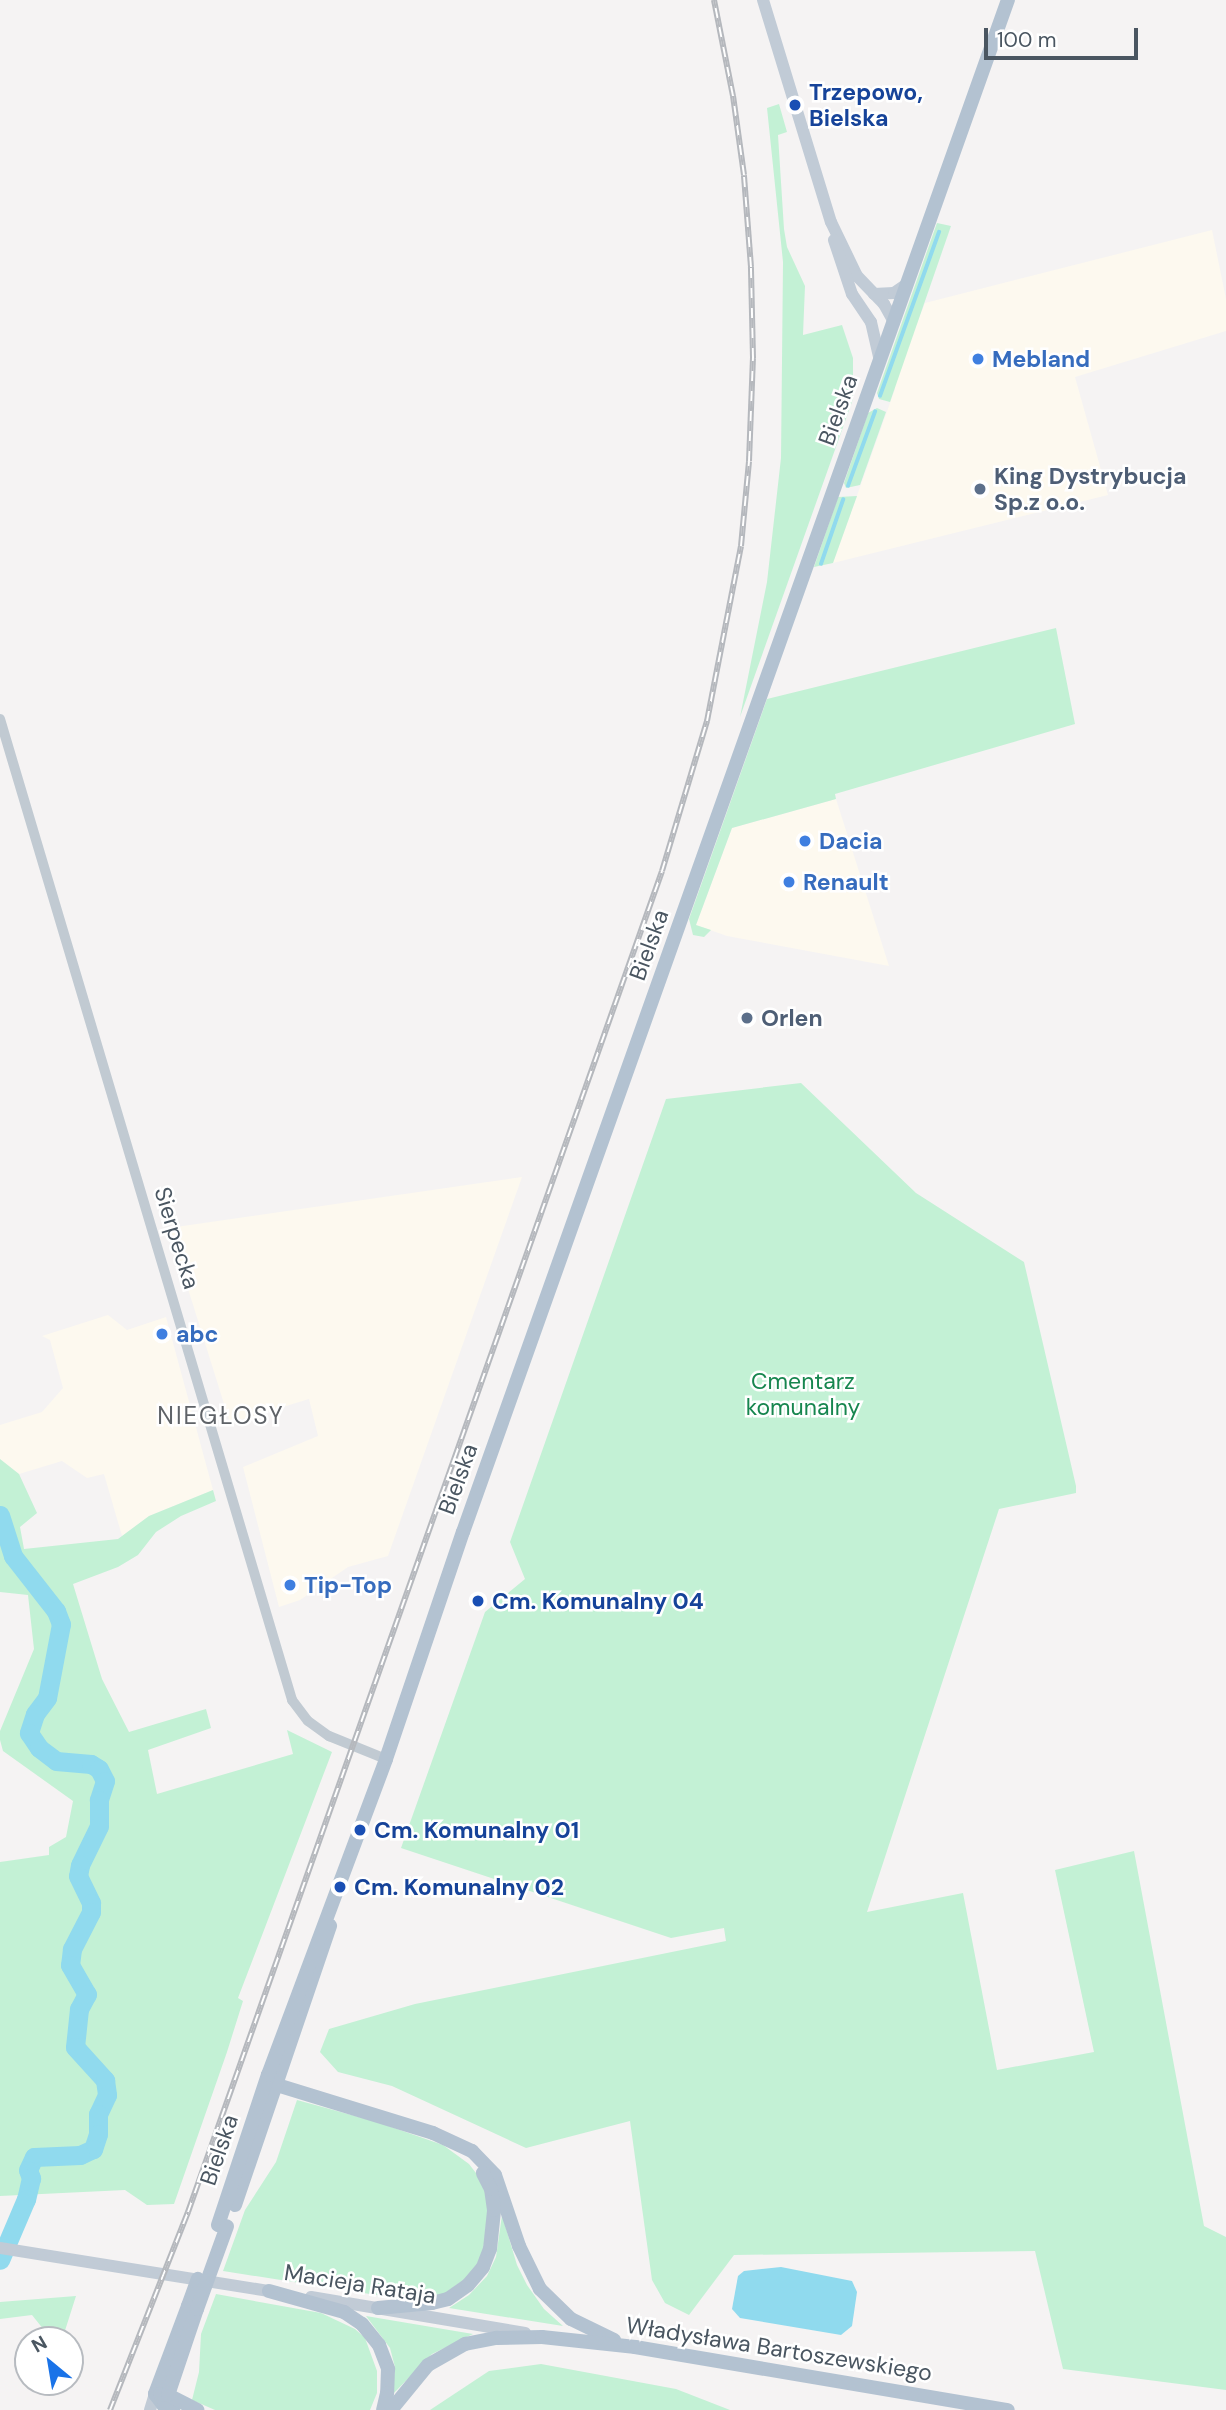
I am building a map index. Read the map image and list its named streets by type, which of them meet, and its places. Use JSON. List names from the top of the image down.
{
  "streets": {
    "main road": ["Bielska", "Macieja Rataja", "Władysława Bartoszewskiego"],
    "street": ["Sierpecka"]
  },
  "crossings": [
    ["Bielska", "Sierpecka"],
    ["Macieja Rataja", "Władysława Bartoszewskiego"]
  ],
  "districts": ["NIEGŁOSY"],
  "parks": ["Cmentarz komunalny"],
  "places": [
    "Trzepowo, Bielska",
    "Mebland",
    "King Dystrybucja Sp.z o.o.",
    "Dacia",
    "Renault",
    "Orlen",
    "abc",
    "Tip-Top",
    "Cm. Komunalny 04",
    "Cm. Komunalny 01",
    "Cm. Komunalny 02"
  ],
  "scale_bar": "100 m",
  "north": "top left"
}
